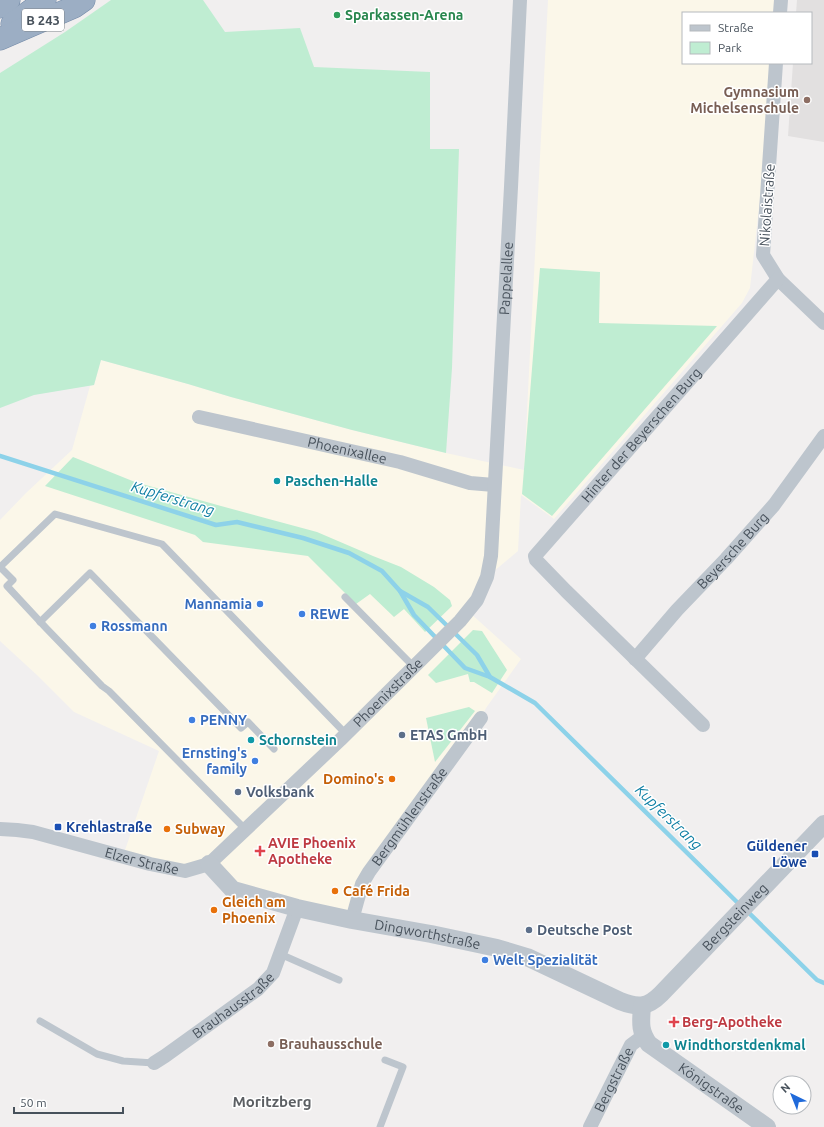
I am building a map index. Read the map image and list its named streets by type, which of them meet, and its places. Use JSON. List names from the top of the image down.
{
  "streets": {
    "highway": ["B 243"],
    "street": [
      "Nikolaistraße",
      "Pappelallee",
      "Hinter der Beyerschen Burg",
      "Phoenixallee",
      "Beyersche Burg",
      "Phoenixstraße",
      "Bergmühlenstraße",
      "Elzer Straße",
      "Bergsteinweg",
      "Dingworthstraße",
      "Brauhausstraße",
      "Bergstraße",
      "Königstraße"
    ]
  },
  "crossings": [
    ["Nikolaistraße", "Hinter der Beyerschen Burg"],
    ["Pappelallee", "Phoenixallee"],
    ["Pappelallee", "Phoenixstraße"],
    ["Hinter der Beyerschen Burg", "Beyersche Burg"],
    ["Phoenixstraße", "Elzer Straße"],
    ["Bergmühlenstraße", "Dingworthstraße"],
    ["Bergsteinweg", "Dingworthstraße"],
    ["Dingworthstraße", "Brauhausstraße"],
    ["Bergstraße", "Königstraße"]
  ],
  "districts": ["Moritzberg"],
  "water": ["Kupferstrang"],
  "places": {
    "other": [
      "Sparkassen-Arena",
      "Gymnasium Michelsenschule",
      "Paschen-Halle",
      "Mannamia",
      "REWE",
      "Rossmann",
      "PENNY",
      "ETAS GmbH",
      "Schornstein",
      "Ernsting's family",
      "Domino's",
      "Volksbank",
      "Subway",
      "Café Frida",
      "Gleich am Phoenix",
      "Deutsche Post",
      "Welt Spezialität",
      "Brauhausschule",
      "Windthorstdenkmal"
    ],
    "transit": ["Krehlastraße", "Güldener Löwe"],
    "health": ["AVIE Phoenix Apotheke", "Berg-Apotheke"]
  },
  "legend": ["Straße", "Park"],
  "scale_bar": "50 m",
  "north": "top left"
}
